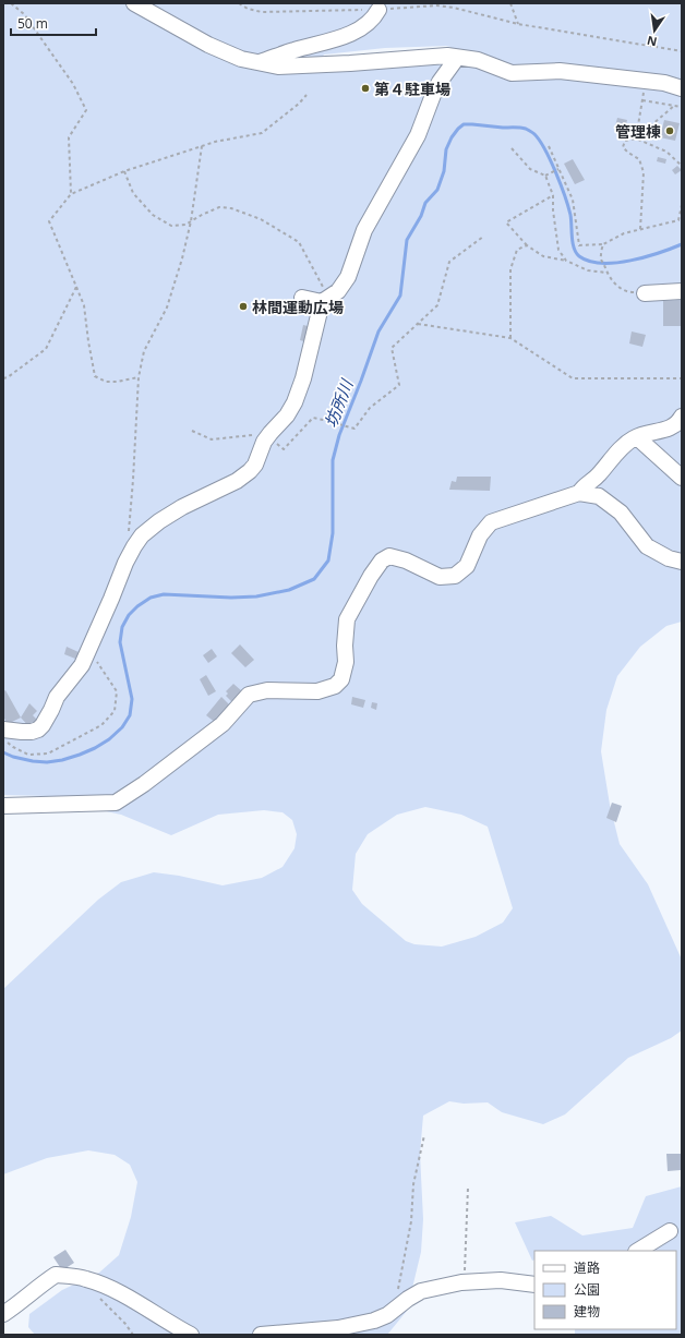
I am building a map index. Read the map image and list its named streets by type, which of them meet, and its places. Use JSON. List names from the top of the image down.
{
  "water": ["坊所川"],
  "places": ["第４駐車場", "管理棟", "林間運動広場"],
  "legend": ["道路", "公園", "建物"],
  "scale_bar": "50 m",
  "north": "bottom"
}
